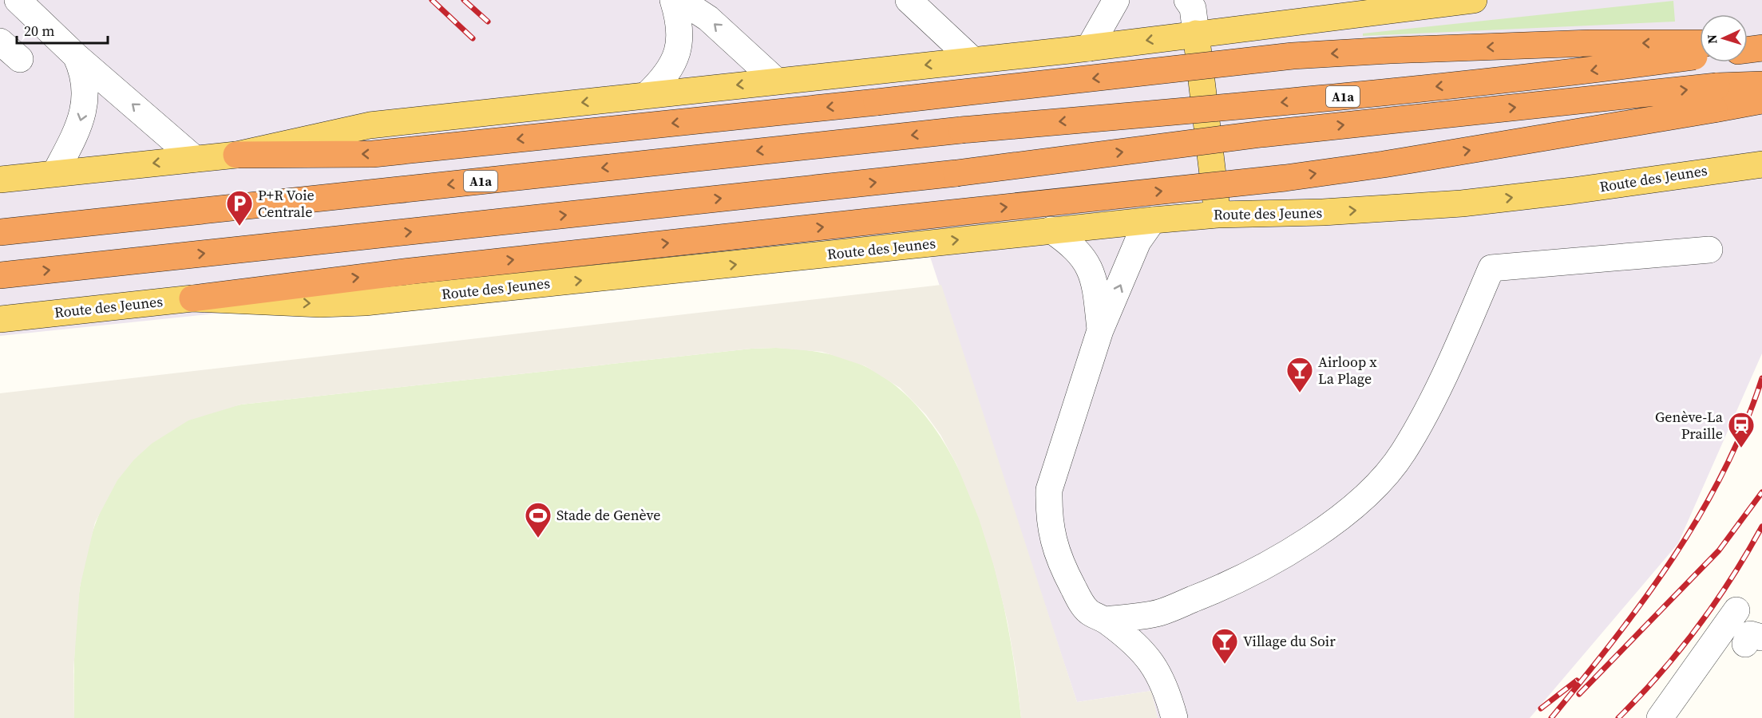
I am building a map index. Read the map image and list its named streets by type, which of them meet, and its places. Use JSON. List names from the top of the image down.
{
  "streets": {
    "highway": ["A1a"],
    "main road": ["Route des Jeunes"]
  },
  "places": {
    "parking": ["P+R Voie Centrale"],
    "bar": ["Airloop x La Plage", "Village du Soir"],
    "station": ["Genève-La Praille"],
    "sports": ["Stade de Genève"]
  },
  "scale_bar": "20 m",
  "north": "left"
}
